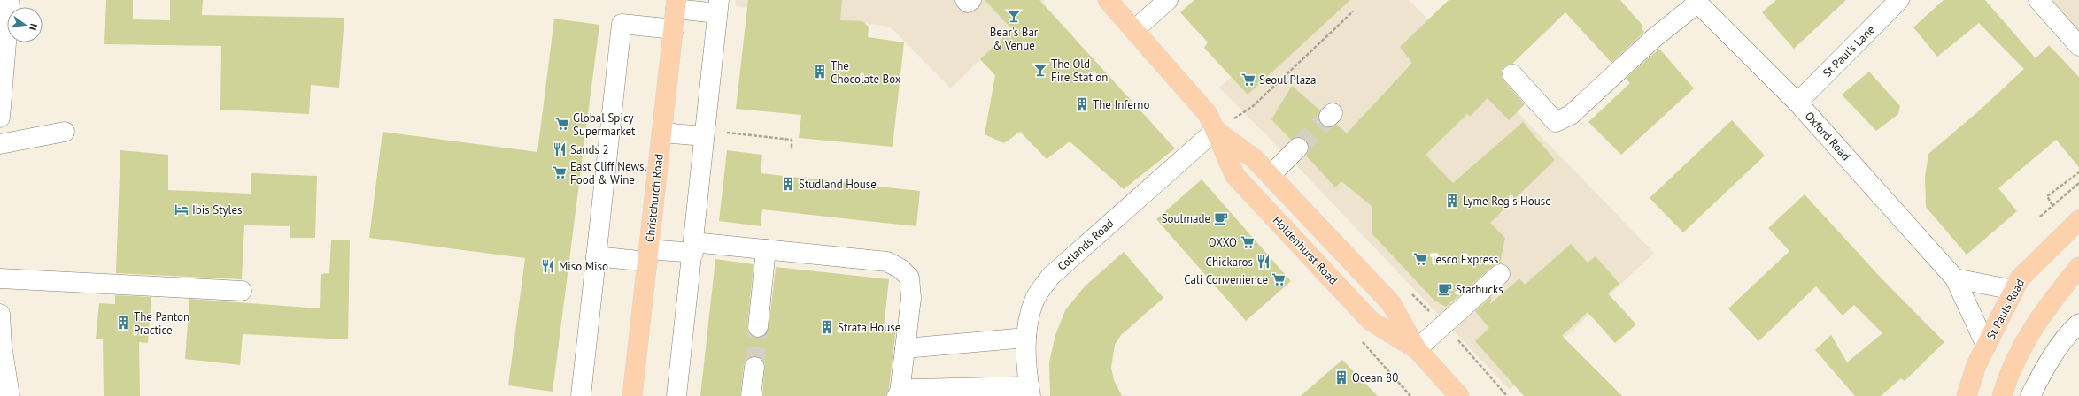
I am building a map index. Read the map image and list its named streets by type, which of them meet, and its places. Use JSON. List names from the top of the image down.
{
  "streets": {
    "main road": ["Christchurch Road", "Holdenhurst Road", "St Pauls Road"],
    "street": ["St Paul's Lane", "Oxford Road", "Cotlands Road"]
  },
  "crossings": [
    ["St Paul's Lane", "Oxford Road"],
    ["Oxford Road", "St Pauls Road"],
    ["Cotlands Road", "Holdenhurst Road"]
  ],
  "places": {
    "bar": ["Bear's Bar & Venue", "The Old Fire Station"],
    "building": [
      "The Chocolate Box",
      "The Inferno",
      "Studland House",
      "Lyme Regis House",
      "The Panton Practice",
      "Strata House",
      "Ocean 80"
    ],
    "supermarket": [
      "Seoul Plaza",
      "Global Spicy Supermarket",
      "East Cliff News, Food & Wine",
      "OXXO",
      "Tesco Express",
      "Cali Convenience"
    ],
    "restaurant": ["Sands 2", "Chickaros", "Miso Miso"],
    "hotel": ["Ibis Styles"],
    "cafe": ["Soulmade", "Starbucks"]
  },
  "north": "right"
}
